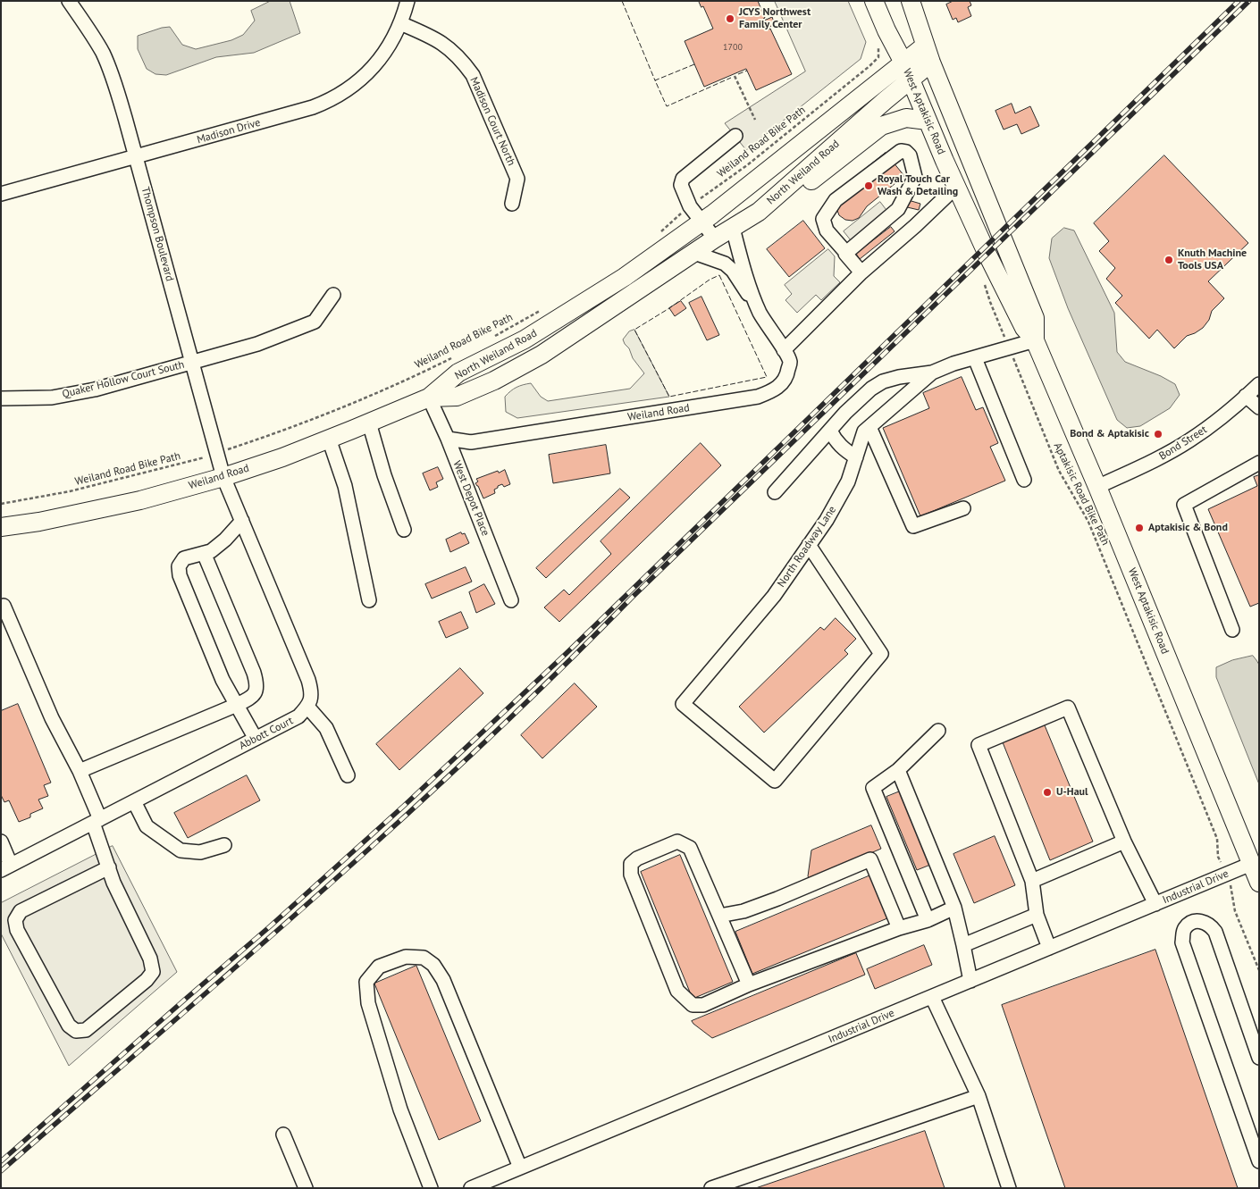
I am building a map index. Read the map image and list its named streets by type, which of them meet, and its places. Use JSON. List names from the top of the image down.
{
  "streets": {
    "main road": ["West Aptakisic Road", "North Weiland Road", "Weiland Road"],
    "street": [
      "Madison Court North",
      "Madison Drive",
      "Thompson Boulevard",
      "Quaker Hollow Court South",
      "Bond Street",
      "West Depot Place",
      "North Roadway Lane",
      "Abbott Court",
      "Industrial Drive"
    ],
    "path": ["Weiland Road Bike Path", "Aptakisic Road Bike Path"]
  },
  "crossings": [
    ["West Aptakisic Road", "North Weiland Road"],
    ["West Aptakisic Road", "Bond Street"],
    ["West Aptakisic Road", "North Roadway Lane"],
    ["West Aptakisic Road", "Industrial Drive"],
    ["Madison Court North", "Madison Drive"],
    ["Madison Drive", "Thompson Boulevard"],
    ["Weiland Road Bike Path", "Thompson Boulevard"],
    ["North Weiland Road", "Weiland Road"],
    ["North Weiland Road", "West Depot Place"],
    ["Thompson Boulevard", "Quaker Hollow Court South"],
    ["Thompson Boulevard", "Weiland Road"],
    ["Weiland Road", "West Depot Place"],
    ["Aptakisic Road Bike Path", "North Roadway Lane"]
  ],
  "places": [
    "JCYS Northwest Family Center",
    "Royal Touch Car Wash & Detailing",
    "Knuth Machine Tools USA",
    "Bond & Aptakisic",
    "Aptakisic & Bond",
    "U-Haul"
  ],
  "house_numbers": ["1700"]
}
